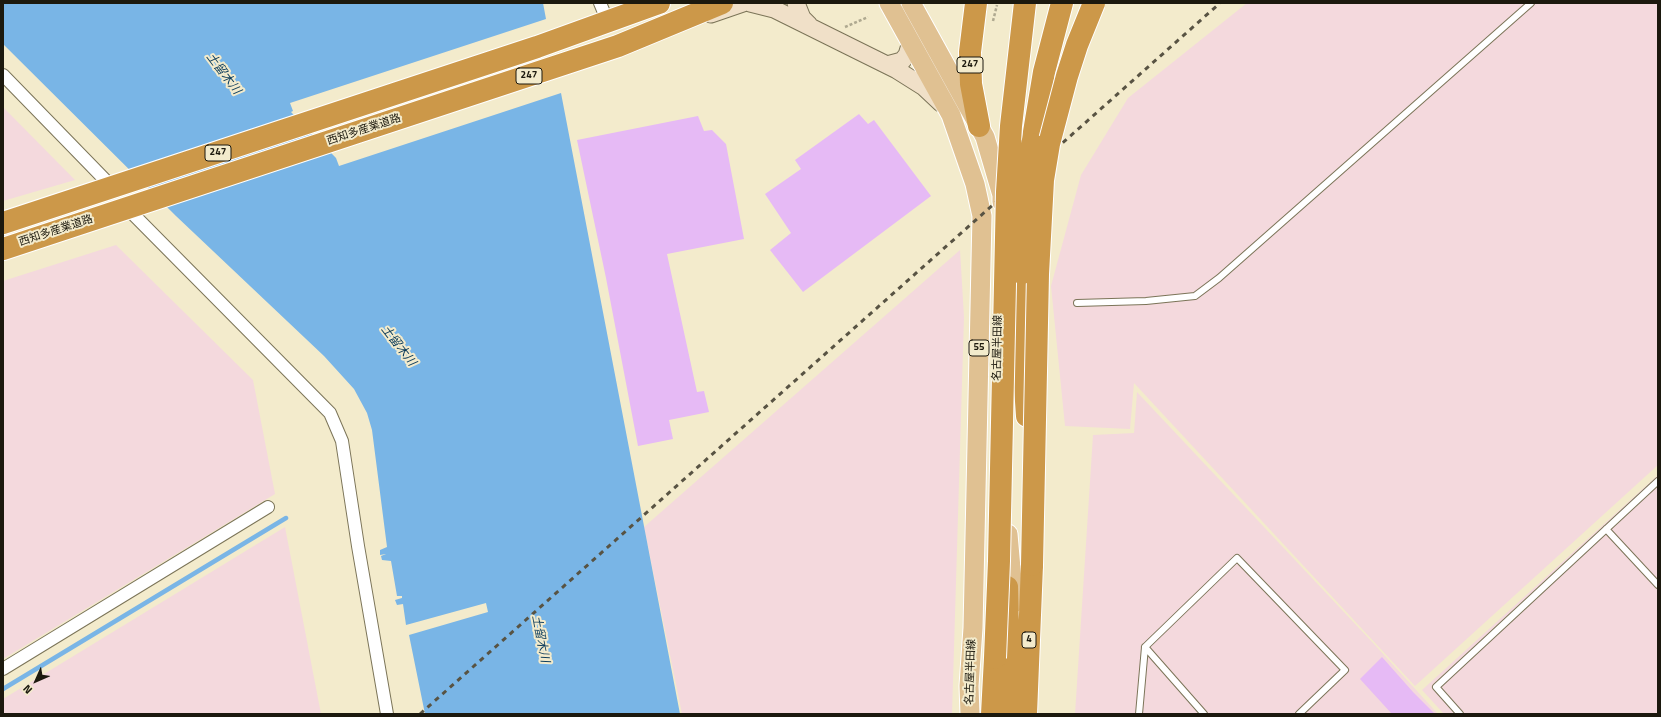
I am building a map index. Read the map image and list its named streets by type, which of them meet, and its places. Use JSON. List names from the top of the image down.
{
  "streets": {
    "highway": ["247", "西知多産業道路", "4"],
    "main road": ["55", "名古屋半田線"]
  },
  "crossings": [
    ["247", "名古屋半田線"],
    ["名古屋半田線", "4"]
  ],
  "water": ["土留木川"],
  "north": "bottom left"
}
